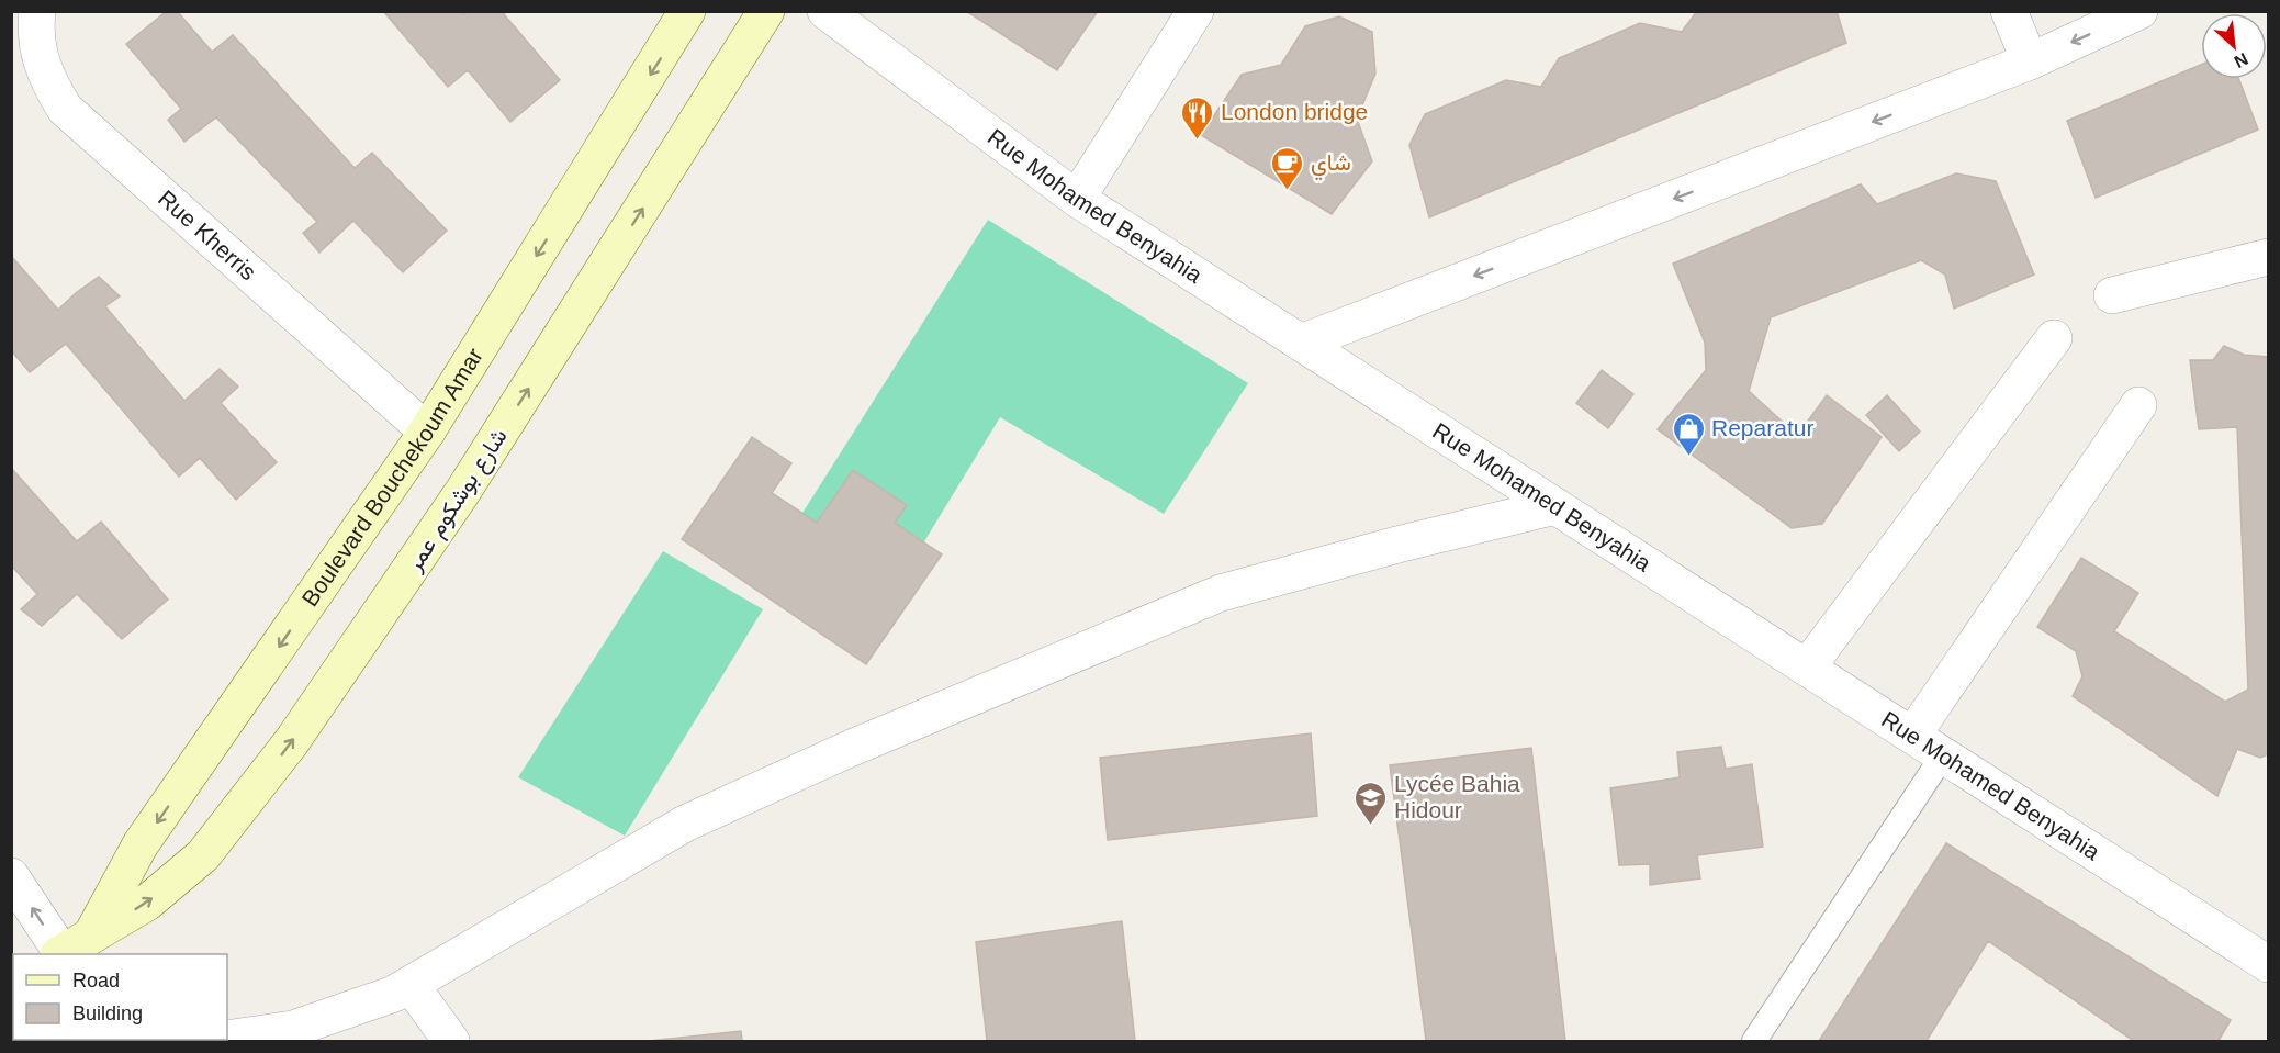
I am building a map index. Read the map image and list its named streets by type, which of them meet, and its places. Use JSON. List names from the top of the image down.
{
  "streets": {
    "street": [
      "Rue Mohamed Benyahia",
      "Rue Kherris",
      "Boulevard Bouchekoum Amar",
      "شارع بوشكوم عمر"
    ]
  },
  "crossings": [
    ["Rue Kherris", "Boulevard Bouchekoum Amar"],
    ["Boulevard Bouchekoum Amar", "شارع بوشكوم عمر"]
  ],
  "one_way": ["Boulevard Bouchekoum Amar", "شارع بوشكوم عمر"],
  "places": {
    "restaurant": ["London bridge"],
    "cafe": ["شاي"],
    "shop": ["Reparatur"],
    "school or university": ["Lycée Bahia Hidour"]
  },
  "legend": ["Road", "Building"],
  "north": "bottom right"
}
